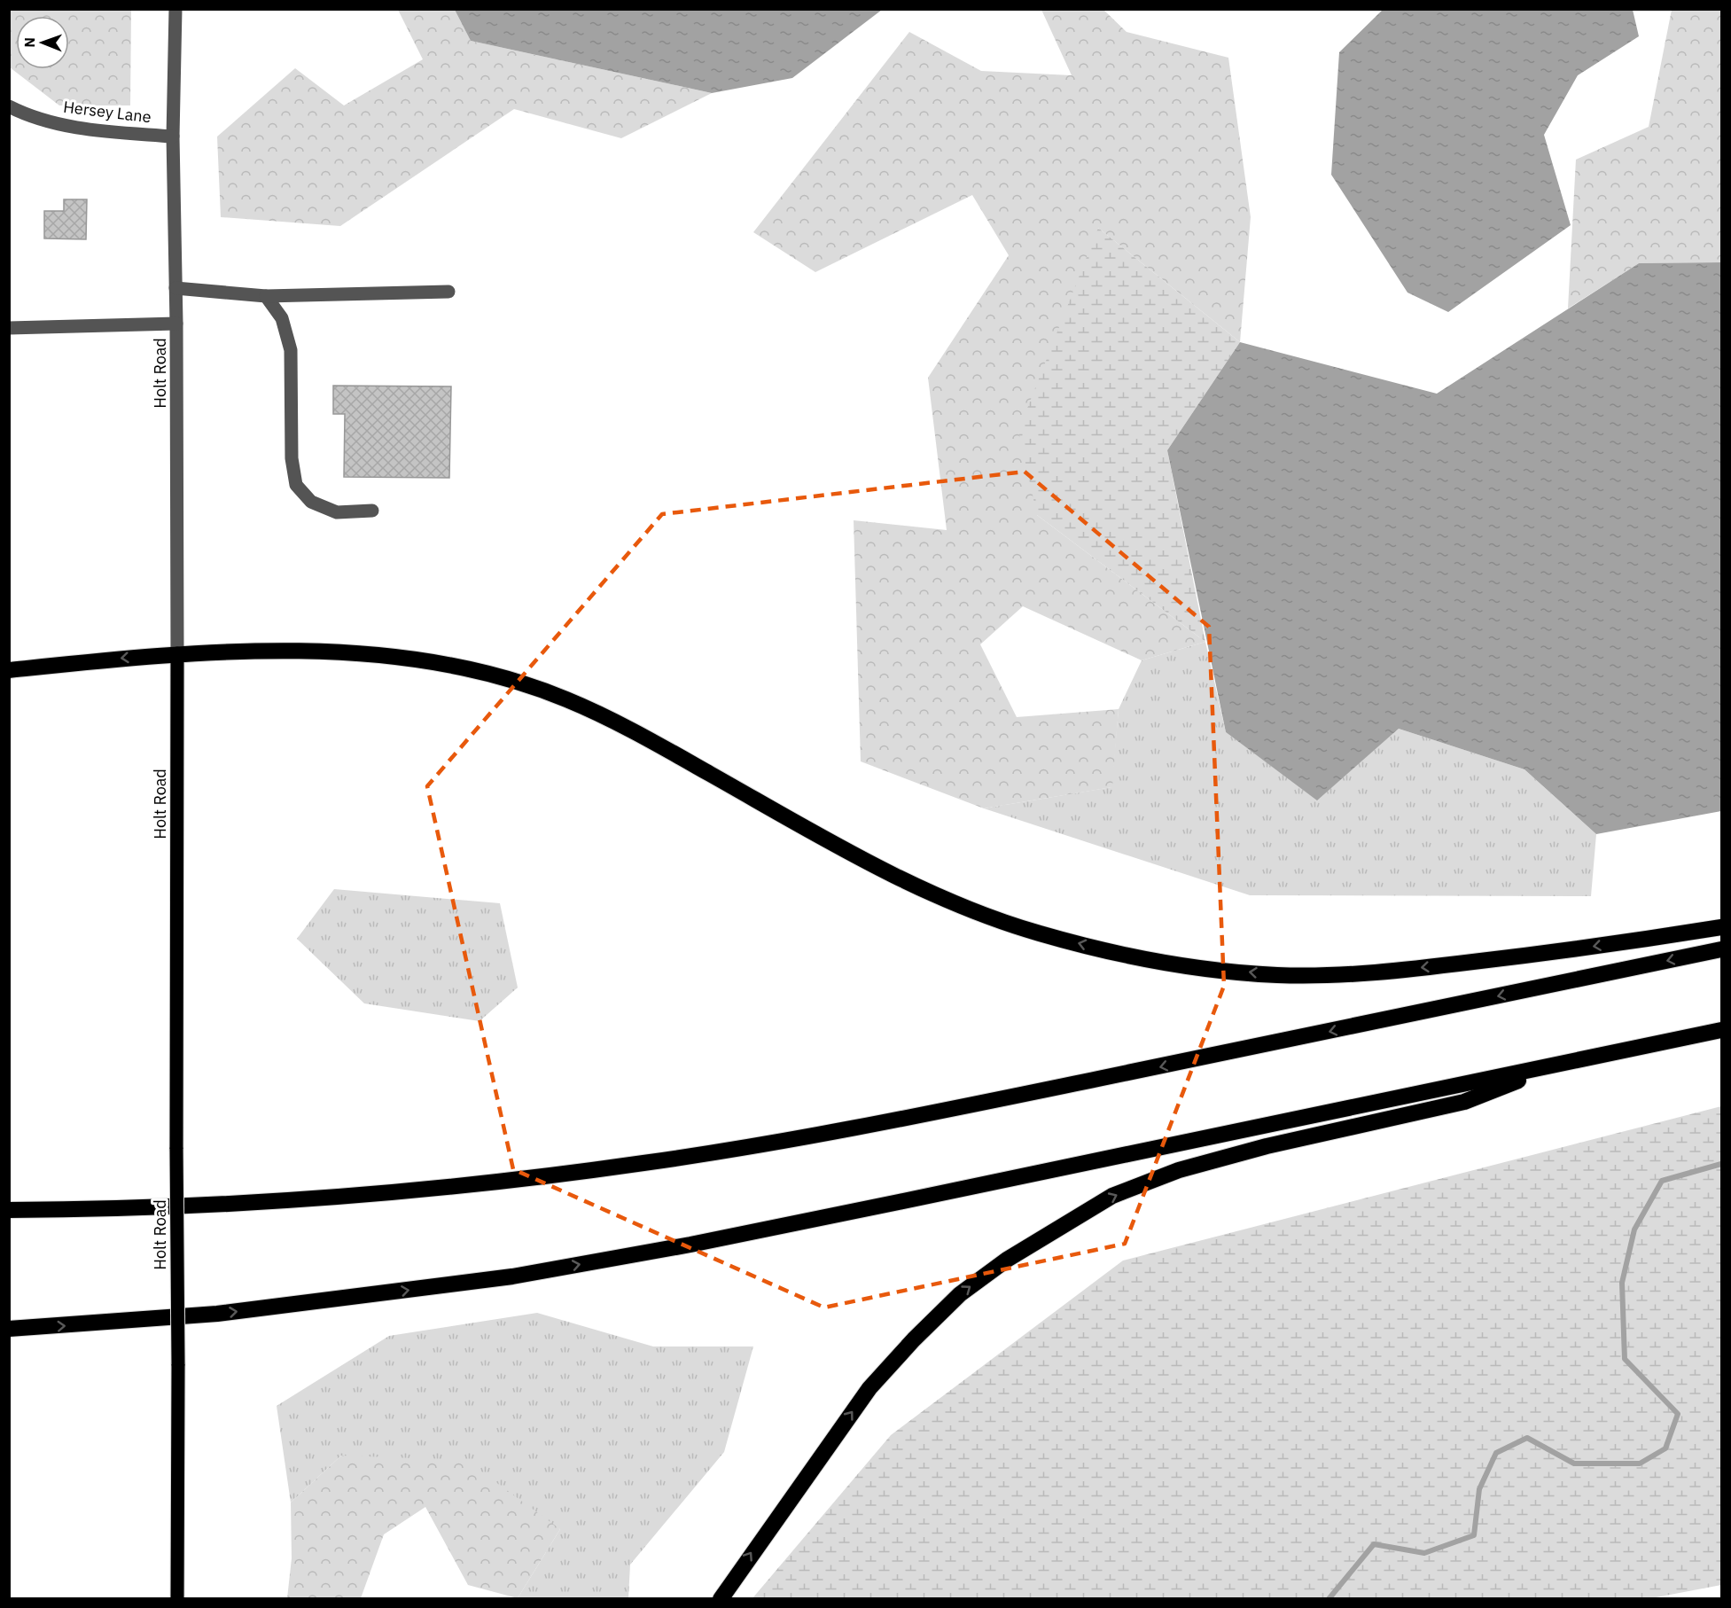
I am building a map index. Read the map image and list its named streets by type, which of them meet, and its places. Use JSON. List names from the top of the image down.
{
  "streets": {
    "main road": ["Holt Road"],
    "street": ["Hersey Lane"]
  },
  "crossings": [
    ["Hersey Lane", "Holt Road"]
  ],
  "north": "left"
}
